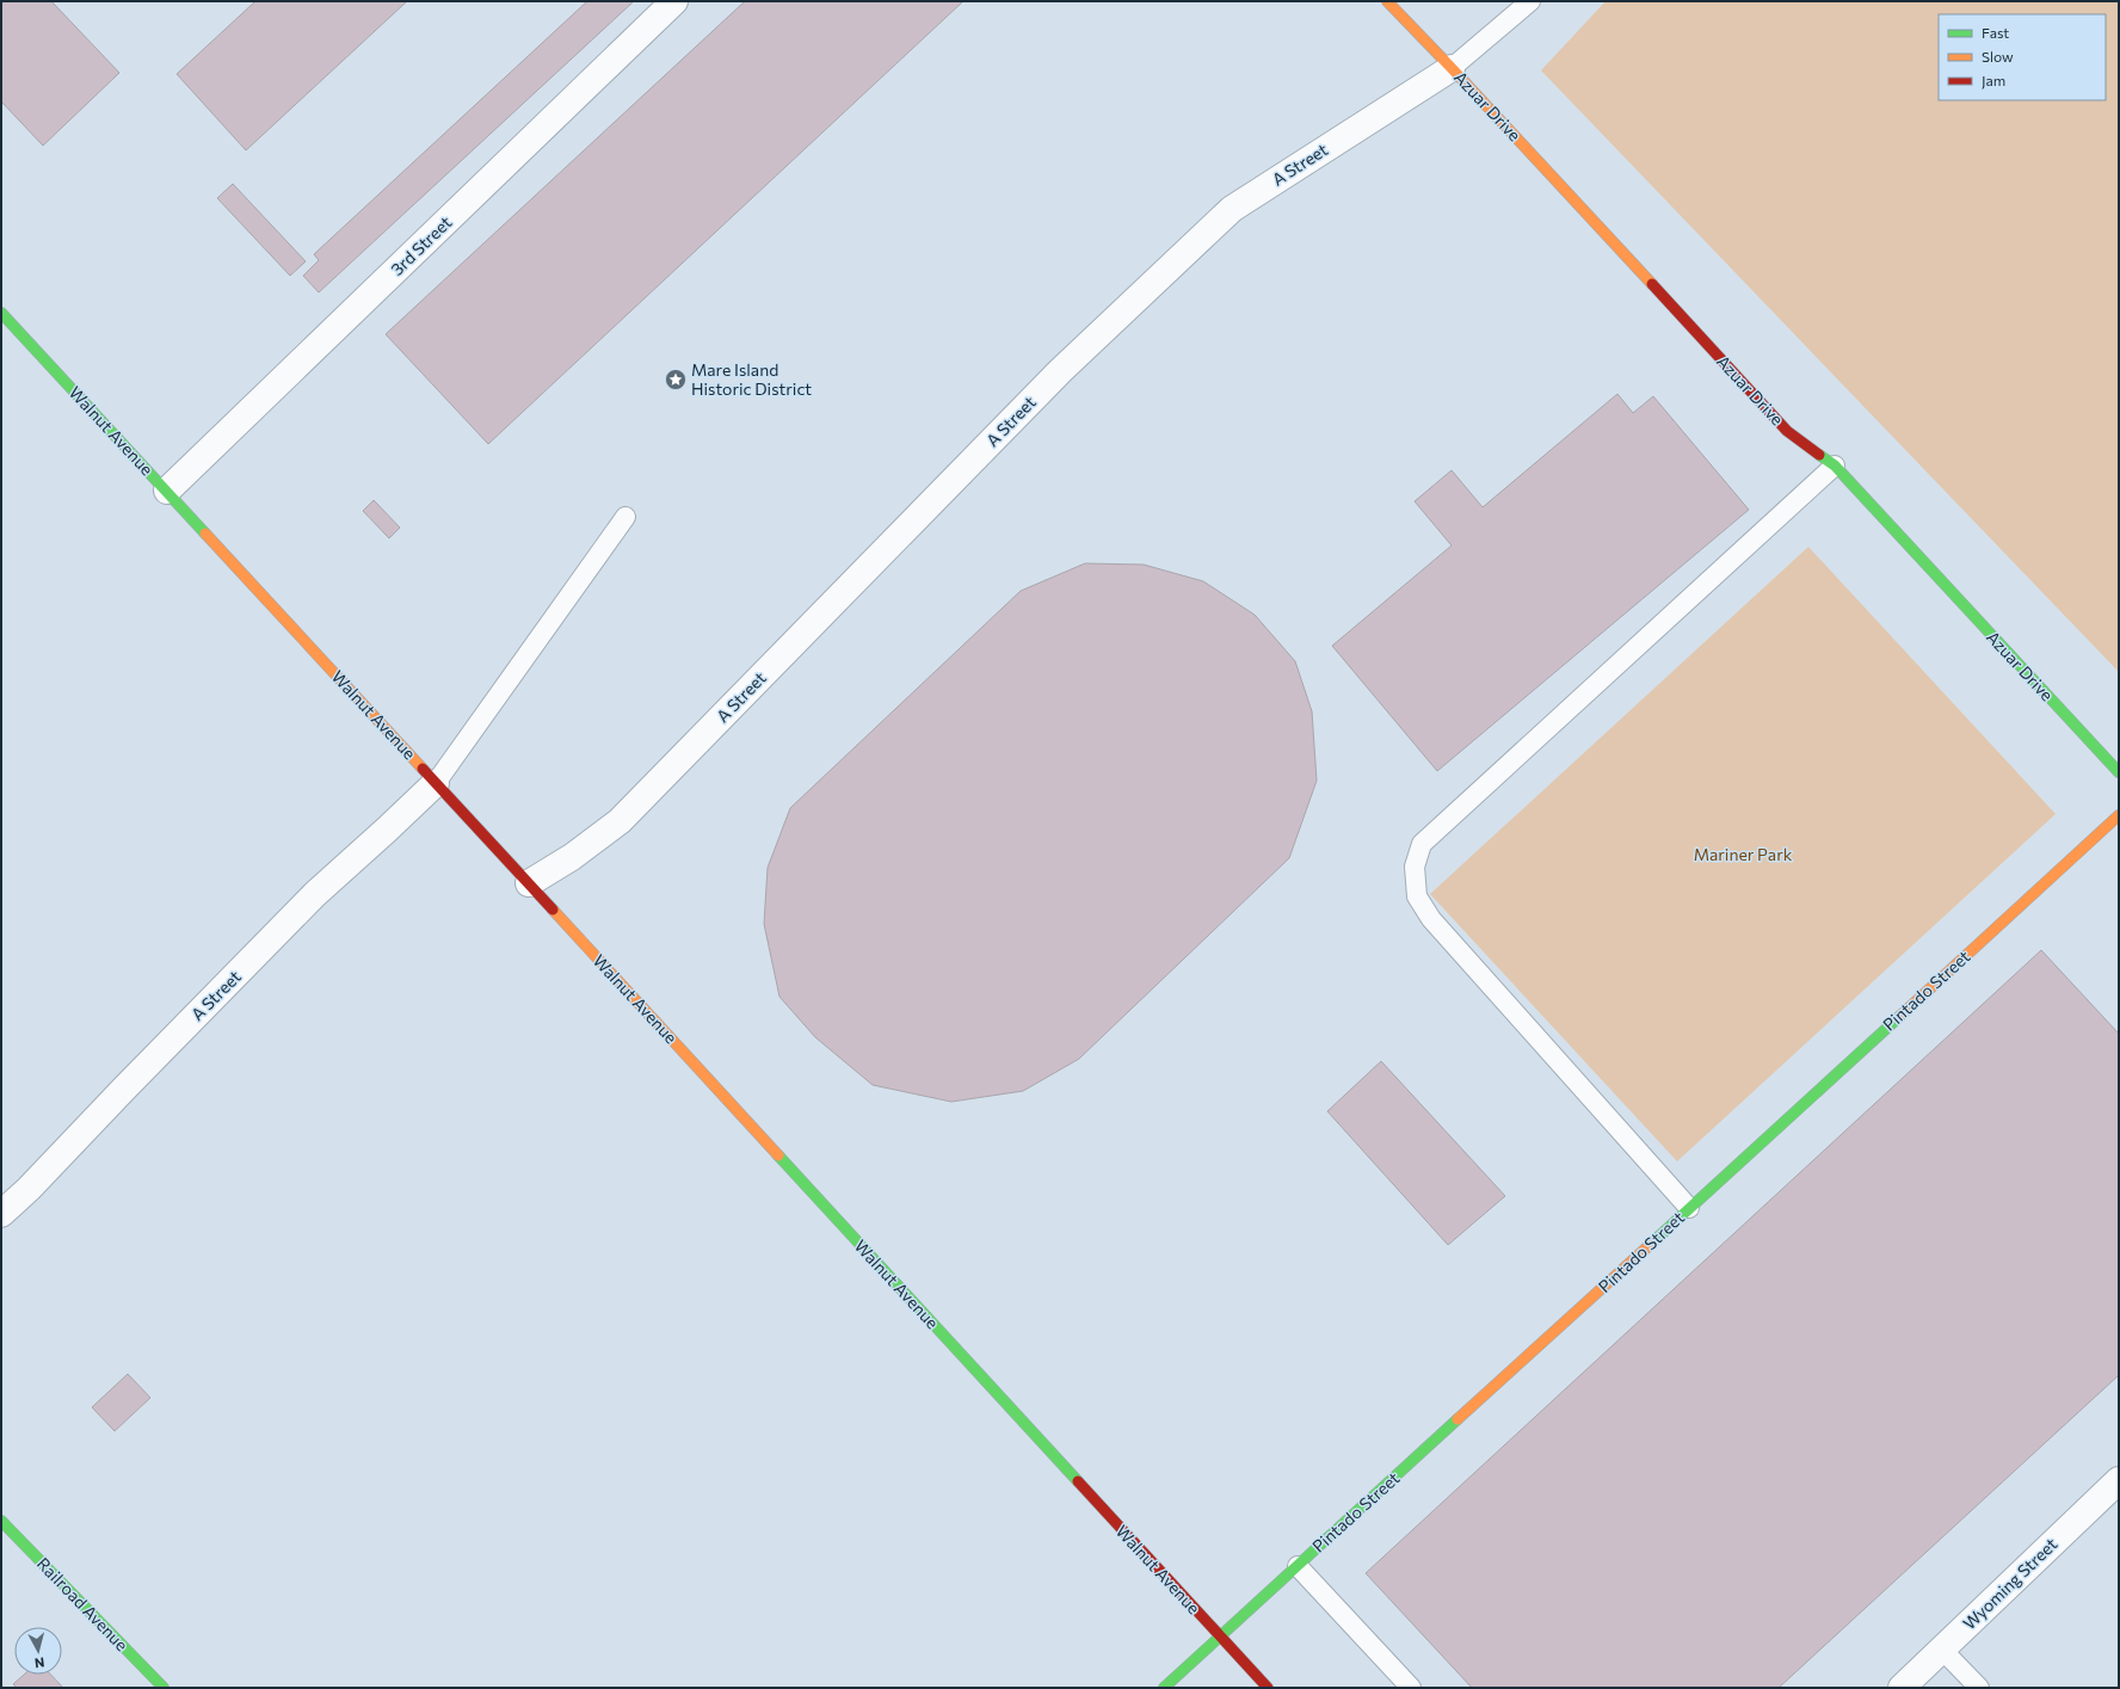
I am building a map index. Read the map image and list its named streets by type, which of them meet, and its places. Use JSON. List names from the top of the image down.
{
  "streets": {
    "street": [
      "Azuar Drive",
      "A Street",
      "3rd Street",
      "Walnut Avenue",
      "Pintado Street",
      "Wyoming Street",
      "Railroad Avenue"
    ]
  },
  "crossings": [
    ["Azuar Drive", "A Street"],
    ["A Street", "Walnut Avenue"],
    ["3rd Street", "Walnut Avenue"],
    ["Walnut Avenue", "Pintado Street"]
  ],
  "parks": ["Mariner Park"],
  "places": {
    "place": ["Mare Island Historic District"]
  },
  "legend": ["Fast", "Slow", "Jam"],
  "north": "bottom"
}
